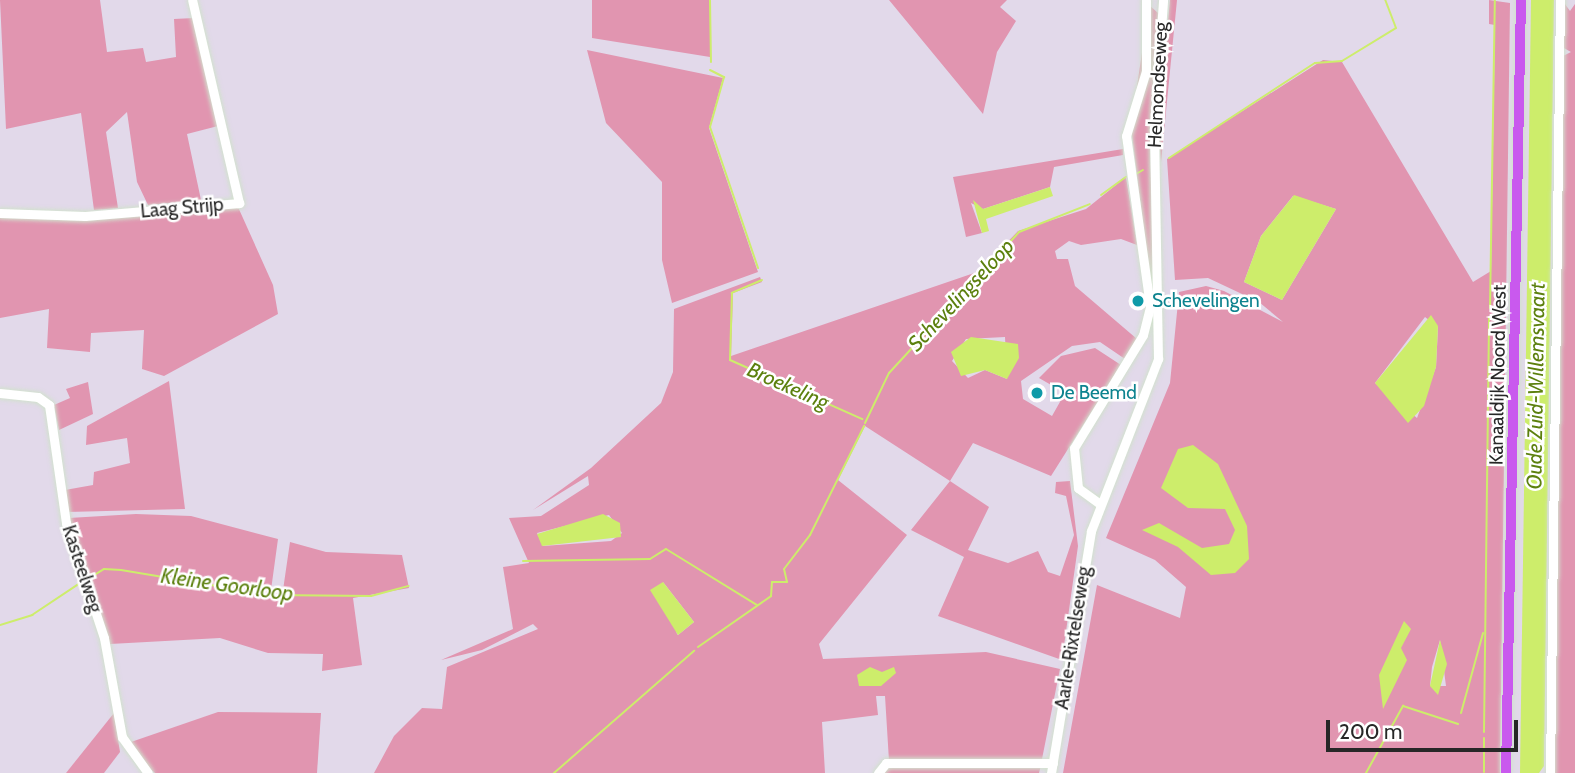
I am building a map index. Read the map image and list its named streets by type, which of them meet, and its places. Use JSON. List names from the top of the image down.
{
  "streets": {
    "main road": ["Kanaaldijk Noord West"],
    "street": [
      "Helmondseweg",
      "Laag Strijp",
      "Kasteelweg",
      "Aarle-Rixtelseweg"
    ]
  },
  "crossings": [
    ["Helmondseweg", "Aarle-Rixtelseweg"]
  ],
  "water": [
    "Schevelingseloop",
    "Broekeling",
    "Oude Zuid-Willemsvaart",
    "Kleine Goorloop"
  ],
  "places": ["Schevelingen", "De Beemd"],
  "scale_bar": "200 m"
}
